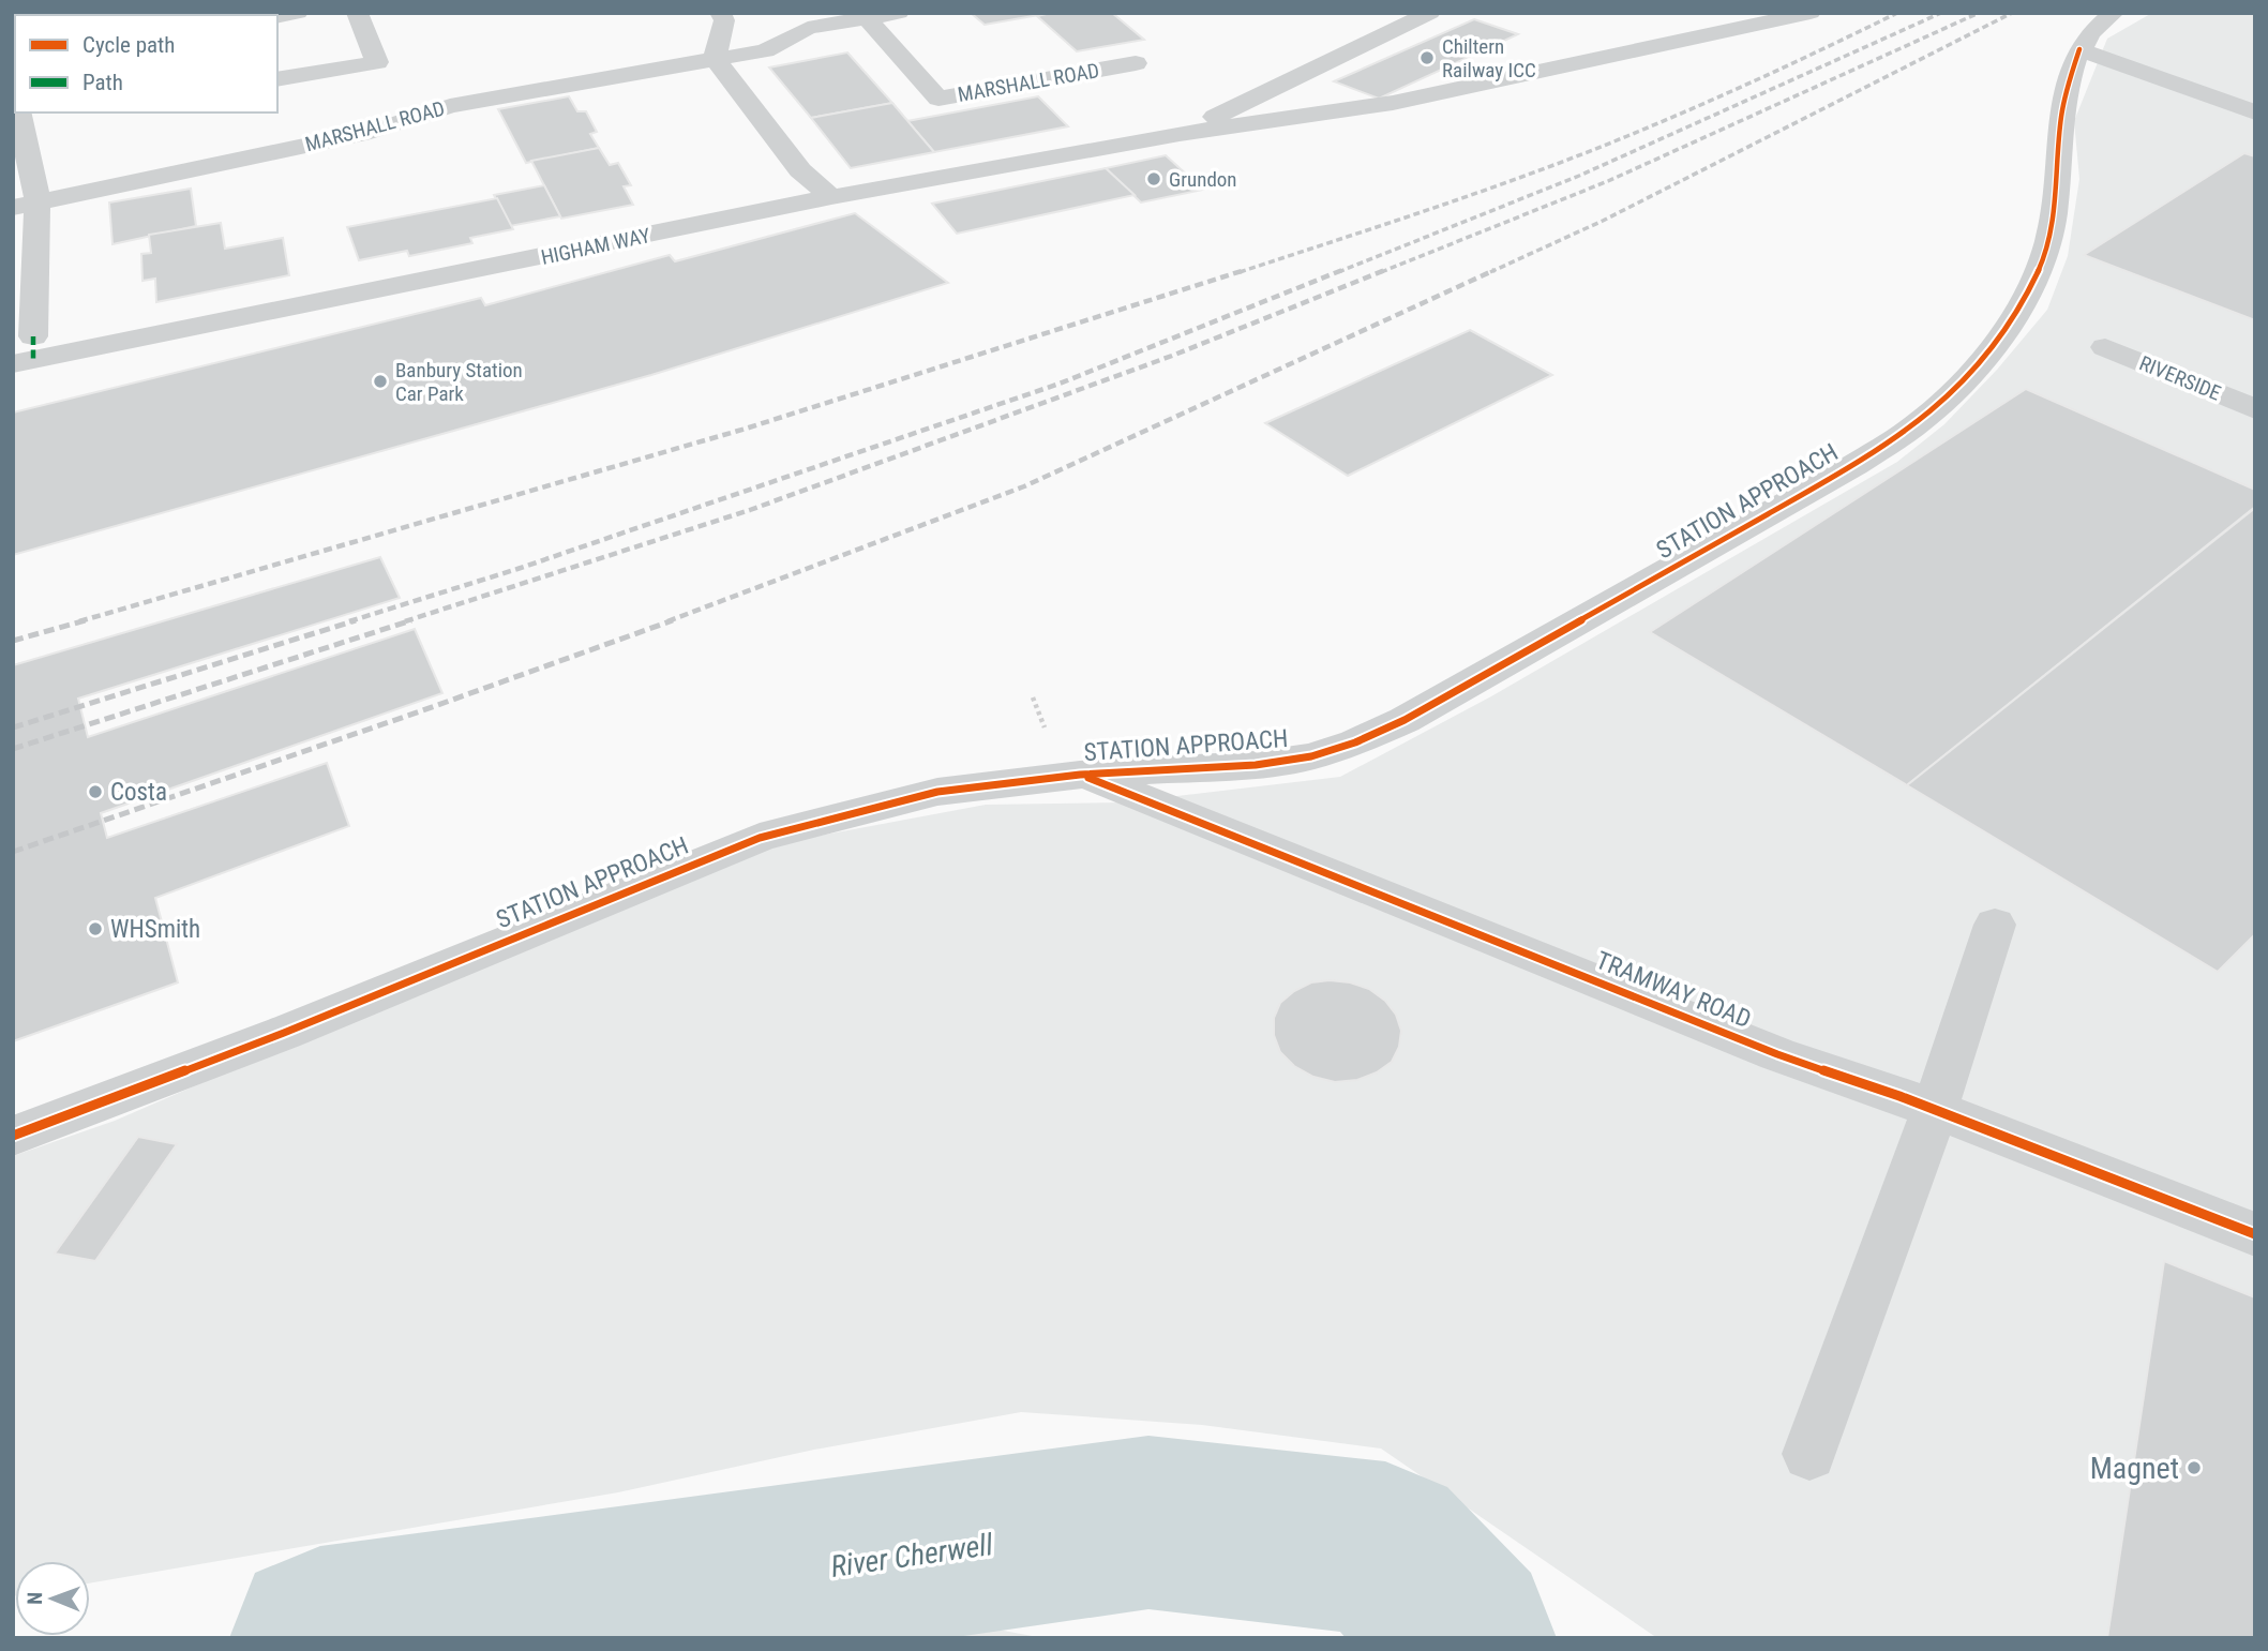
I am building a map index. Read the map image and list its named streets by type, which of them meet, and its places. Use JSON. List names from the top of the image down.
{
  "streets": {
    "street": [
      "MARSHALL ROAD",
      "HIGHAM WAY",
      "RIVERSIDE",
      "STATION APPROACH",
      "TRAMWAY ROAD"
    ]
  },
  "crossings": [
    ["STATION APPROACH", "TRAMWAY ROAD"]
  ],
  "water": ["River Cherwell"],
  "places": [
    "Chiltern Railway ICC",
    "Grundon",
    "Banbury Station Car Park",
    "Costa",
    "WHSmith",
    "Magnet"
  ],
  "legend": ["Cycle path", "Path"],
  "north": "left"
}
